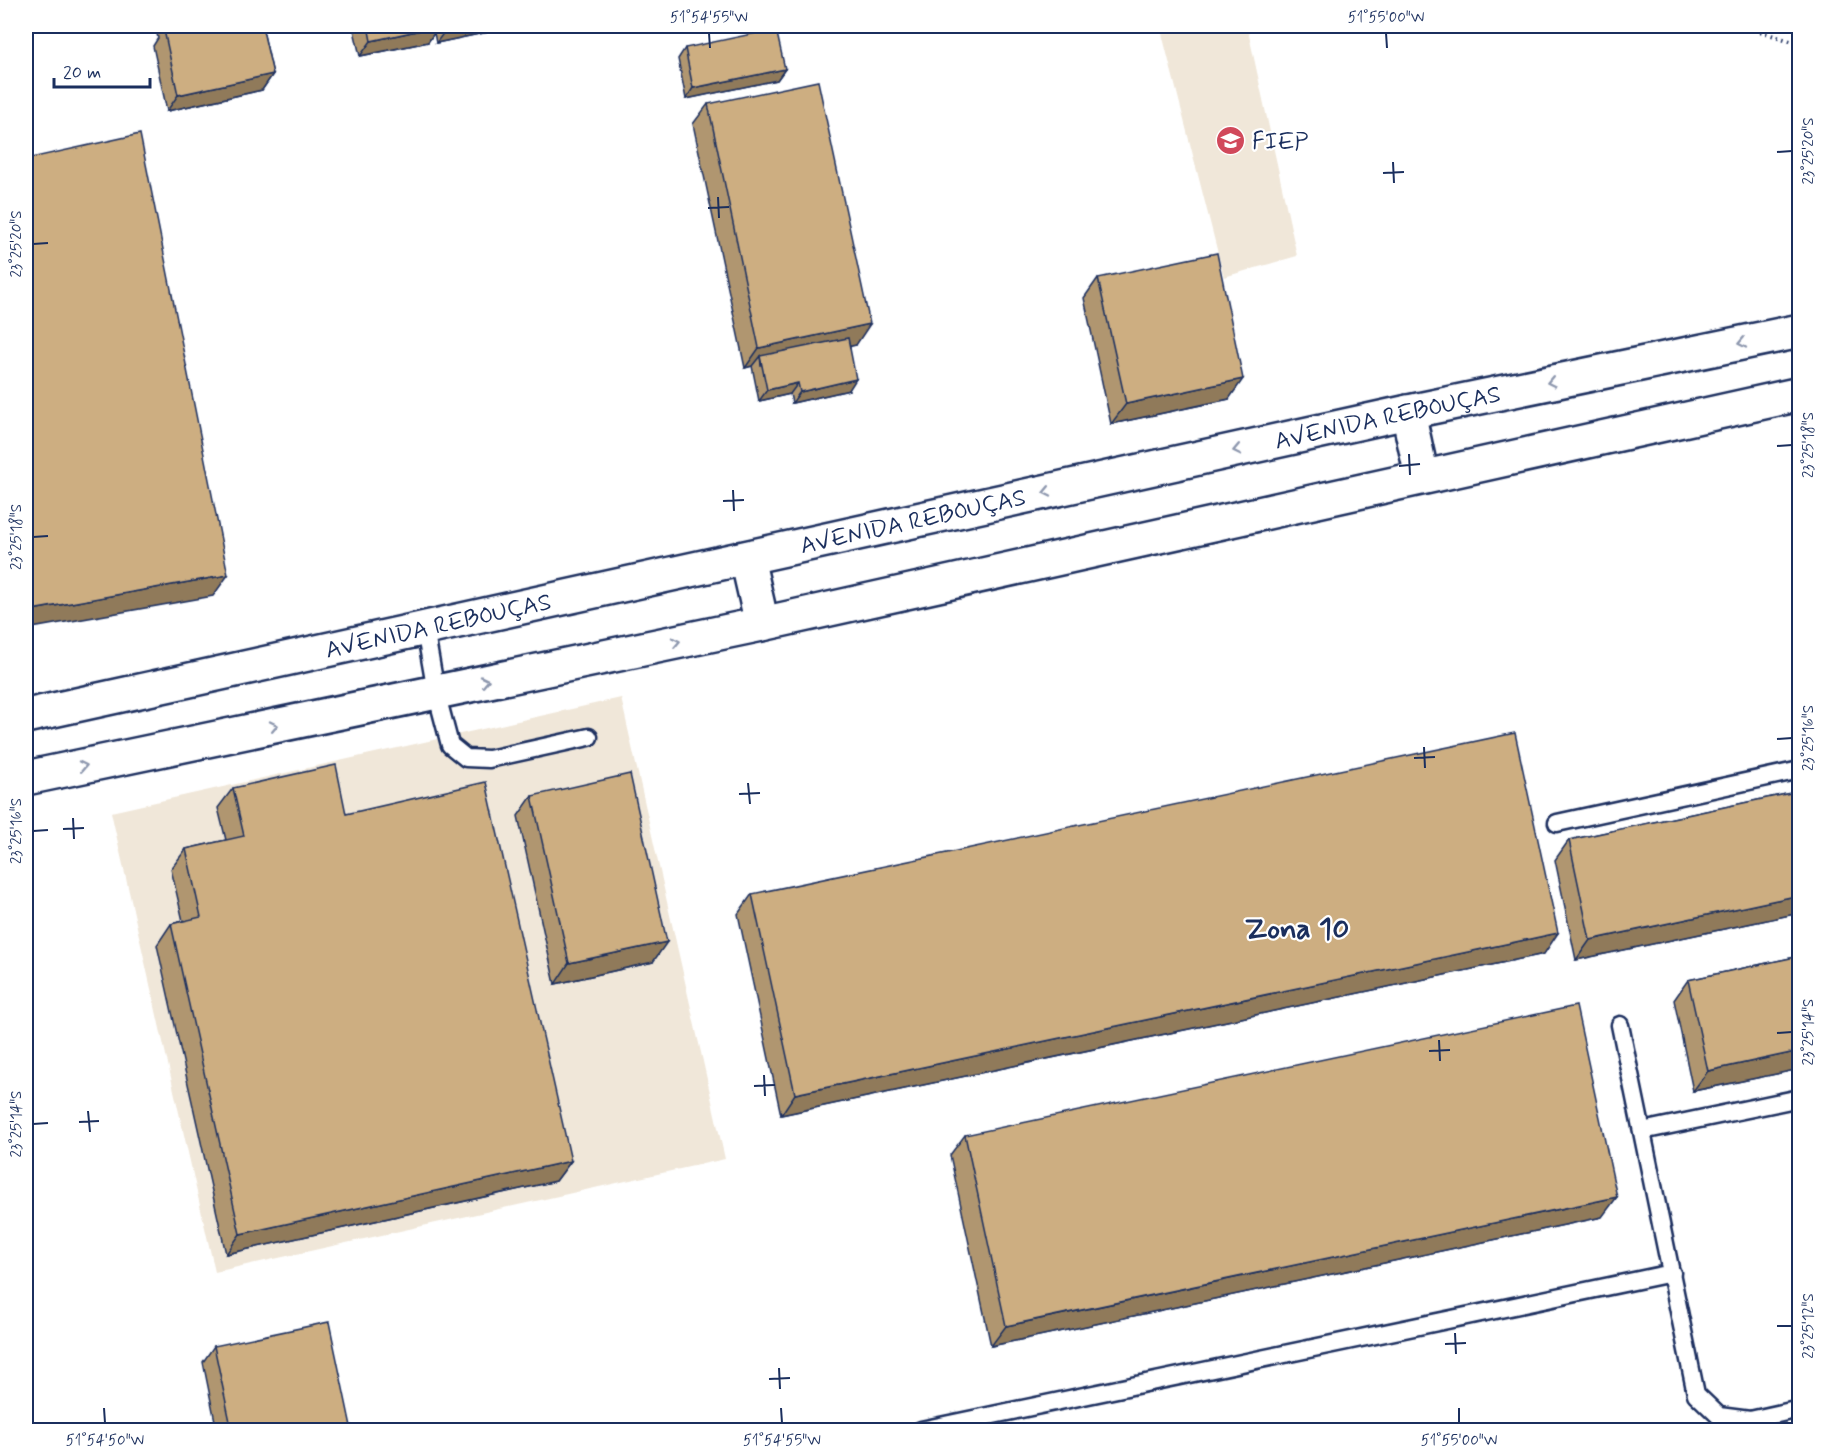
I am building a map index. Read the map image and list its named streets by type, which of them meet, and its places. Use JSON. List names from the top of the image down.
{
  "streets": {
    "main road": ["AVENIDA REBOUÇAS"]
  },
  "districts": ["Zona 10"],
  "places": {
    "school or university": ["FIEP"]
  },
  "scale_bar": "20 m",
  "coordinates": [
    "51°54'55\"W",
    "51°55'00\"W",
    "23°25'20\"S",
    "23°25'18\"S",
    "23°25'16\"S",
    "23°25'14\"S",
    "23°25'12\"S",
    "51°54'50\"W"
  ]
}
